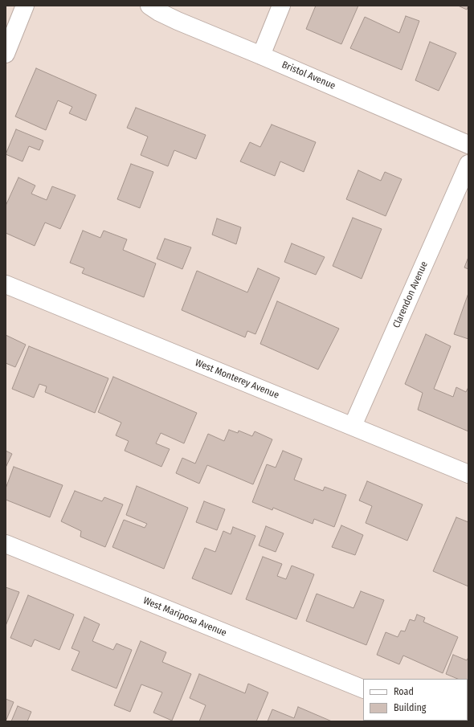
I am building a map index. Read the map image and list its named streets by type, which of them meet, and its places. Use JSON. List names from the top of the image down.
{
  "streets": {
    "street": [
      "Bristol Avenue",
      "Clarendon Avenue",
      "West Monterey Avenue",
      "West Mariposa Avenue"
    ]
  },
  "crossings": [
    ["Clarendon Avenue", "West Monterey Avenue"]
  ],
  "legend": ["Road", "Building"]
}
